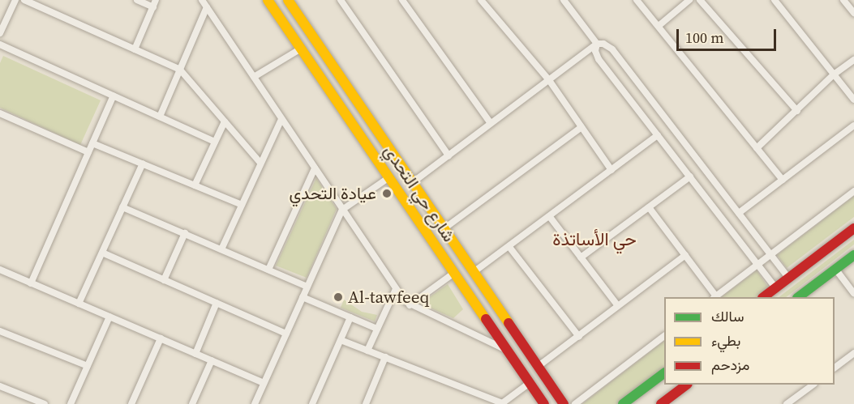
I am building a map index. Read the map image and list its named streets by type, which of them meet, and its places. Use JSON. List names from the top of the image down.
{
  "streets": {
    "main road": ["شارع حي التحدي"]
  },
  "districts": ["حي الأساتذة"],
  "places": ["عيادة التحدي", "Al-tawfeeq"],
  "legend": ["سالك", "بطيء", "مزدحم"],
  "scale_bar": "100 m"
}
